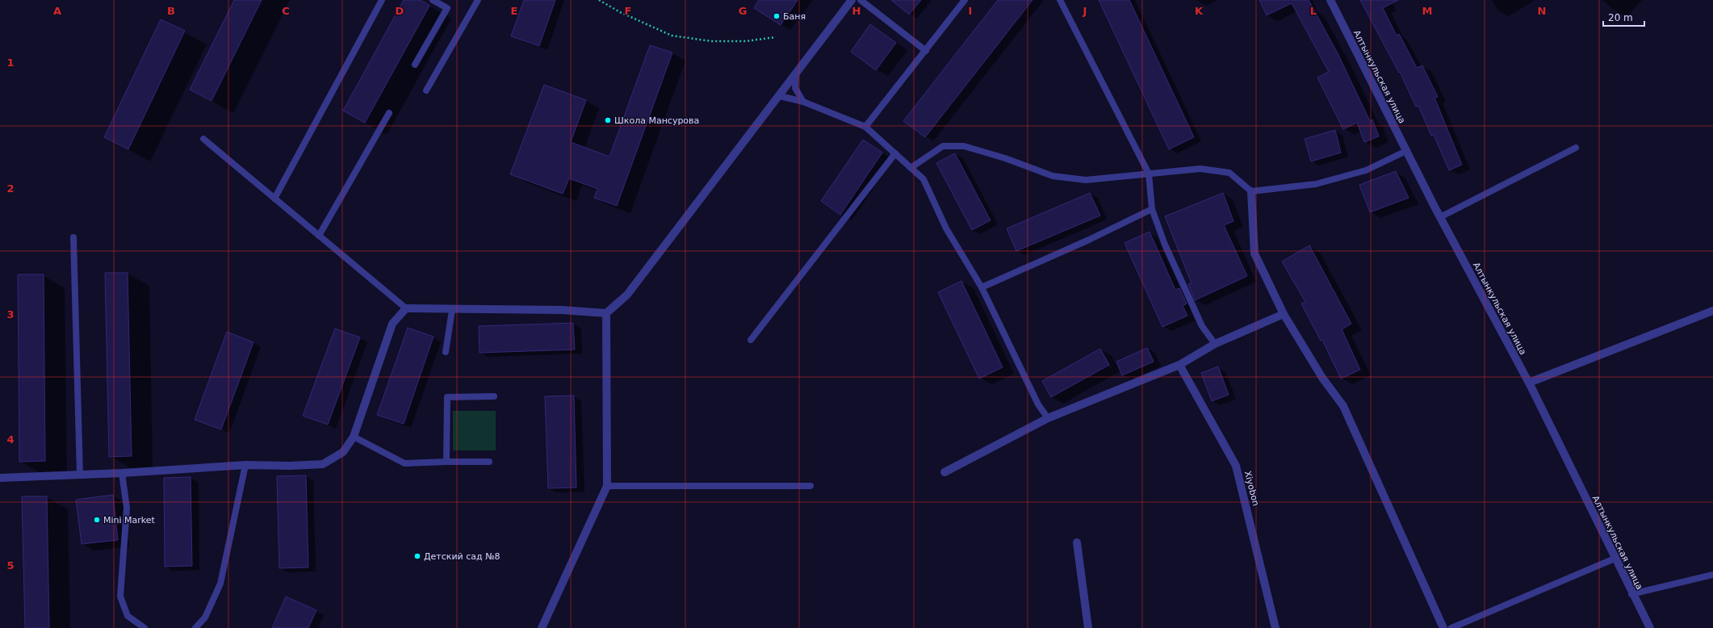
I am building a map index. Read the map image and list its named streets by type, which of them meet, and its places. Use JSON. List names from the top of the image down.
{
  "streets": {
    "street": ["Алтынкульская улица", "Xiyobon"]
  },
  "places": [
    "Баня",
    "Школа Мансурова",
    "Mini Market",
    "Детский сад №8"
  ],
  "scale_bar": "20 m",
  "grid": {
    "columns": [
      "A",
      "B",
      "C",
      "D",
      "E",
      "F",
      "G",
      "H",
      "I",
      "J",
      "K",
      "L",
      "M",
      "N"
    ],
    "rows": [
      "1",
      "2",
      "3",
      "4",
      "5"
    ]
  }
}
